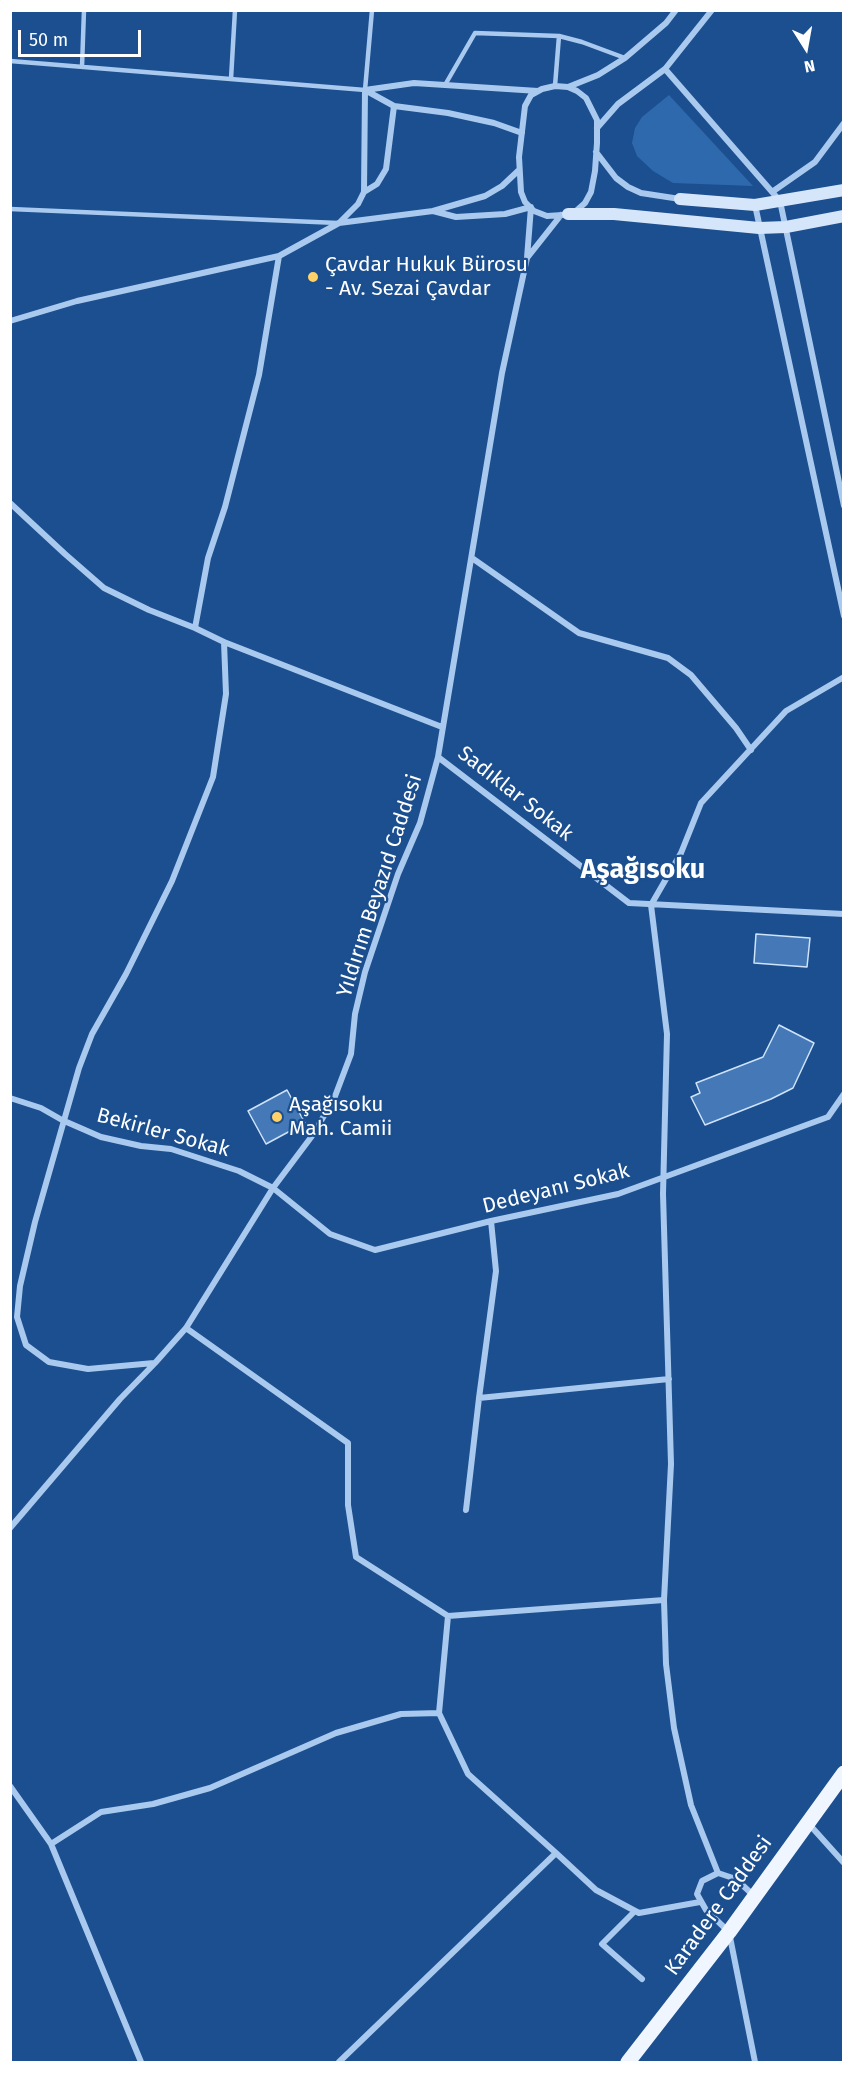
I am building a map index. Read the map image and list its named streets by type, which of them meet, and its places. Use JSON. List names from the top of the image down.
{
  "streets": {
    "main road": ["Karadere Caddesi"],
    "street": [
      "Sadıklar Sokak",
      "Yıldırım Beyazıd Caddesi",
      "Bekirler Sokak",
      "Dedeyanı Sokak"
    ]
  },
  "crossings": [
    ["Sadıklar Sokak", "Yıldırım Beyazıd Caddesi"],
    ["Yıldırım Beyazıd Caddesi", "Bekirler Sokak"],
    ["Yıldırım Beyazıd Caddesi", "Dedeyanı Sokak"],
    ["Bekirler Sokak", "Dedeyanı Sokak"]
  ],
  "districts": ["Aşağısoku"],
  "places": ["Çavdar Hukuk Bürosu - Av. Sezai Çavdar", "Aşağısoku Mah. Camii"],
  "scale_bar": "50 m",
  "north": "bottom"
}
